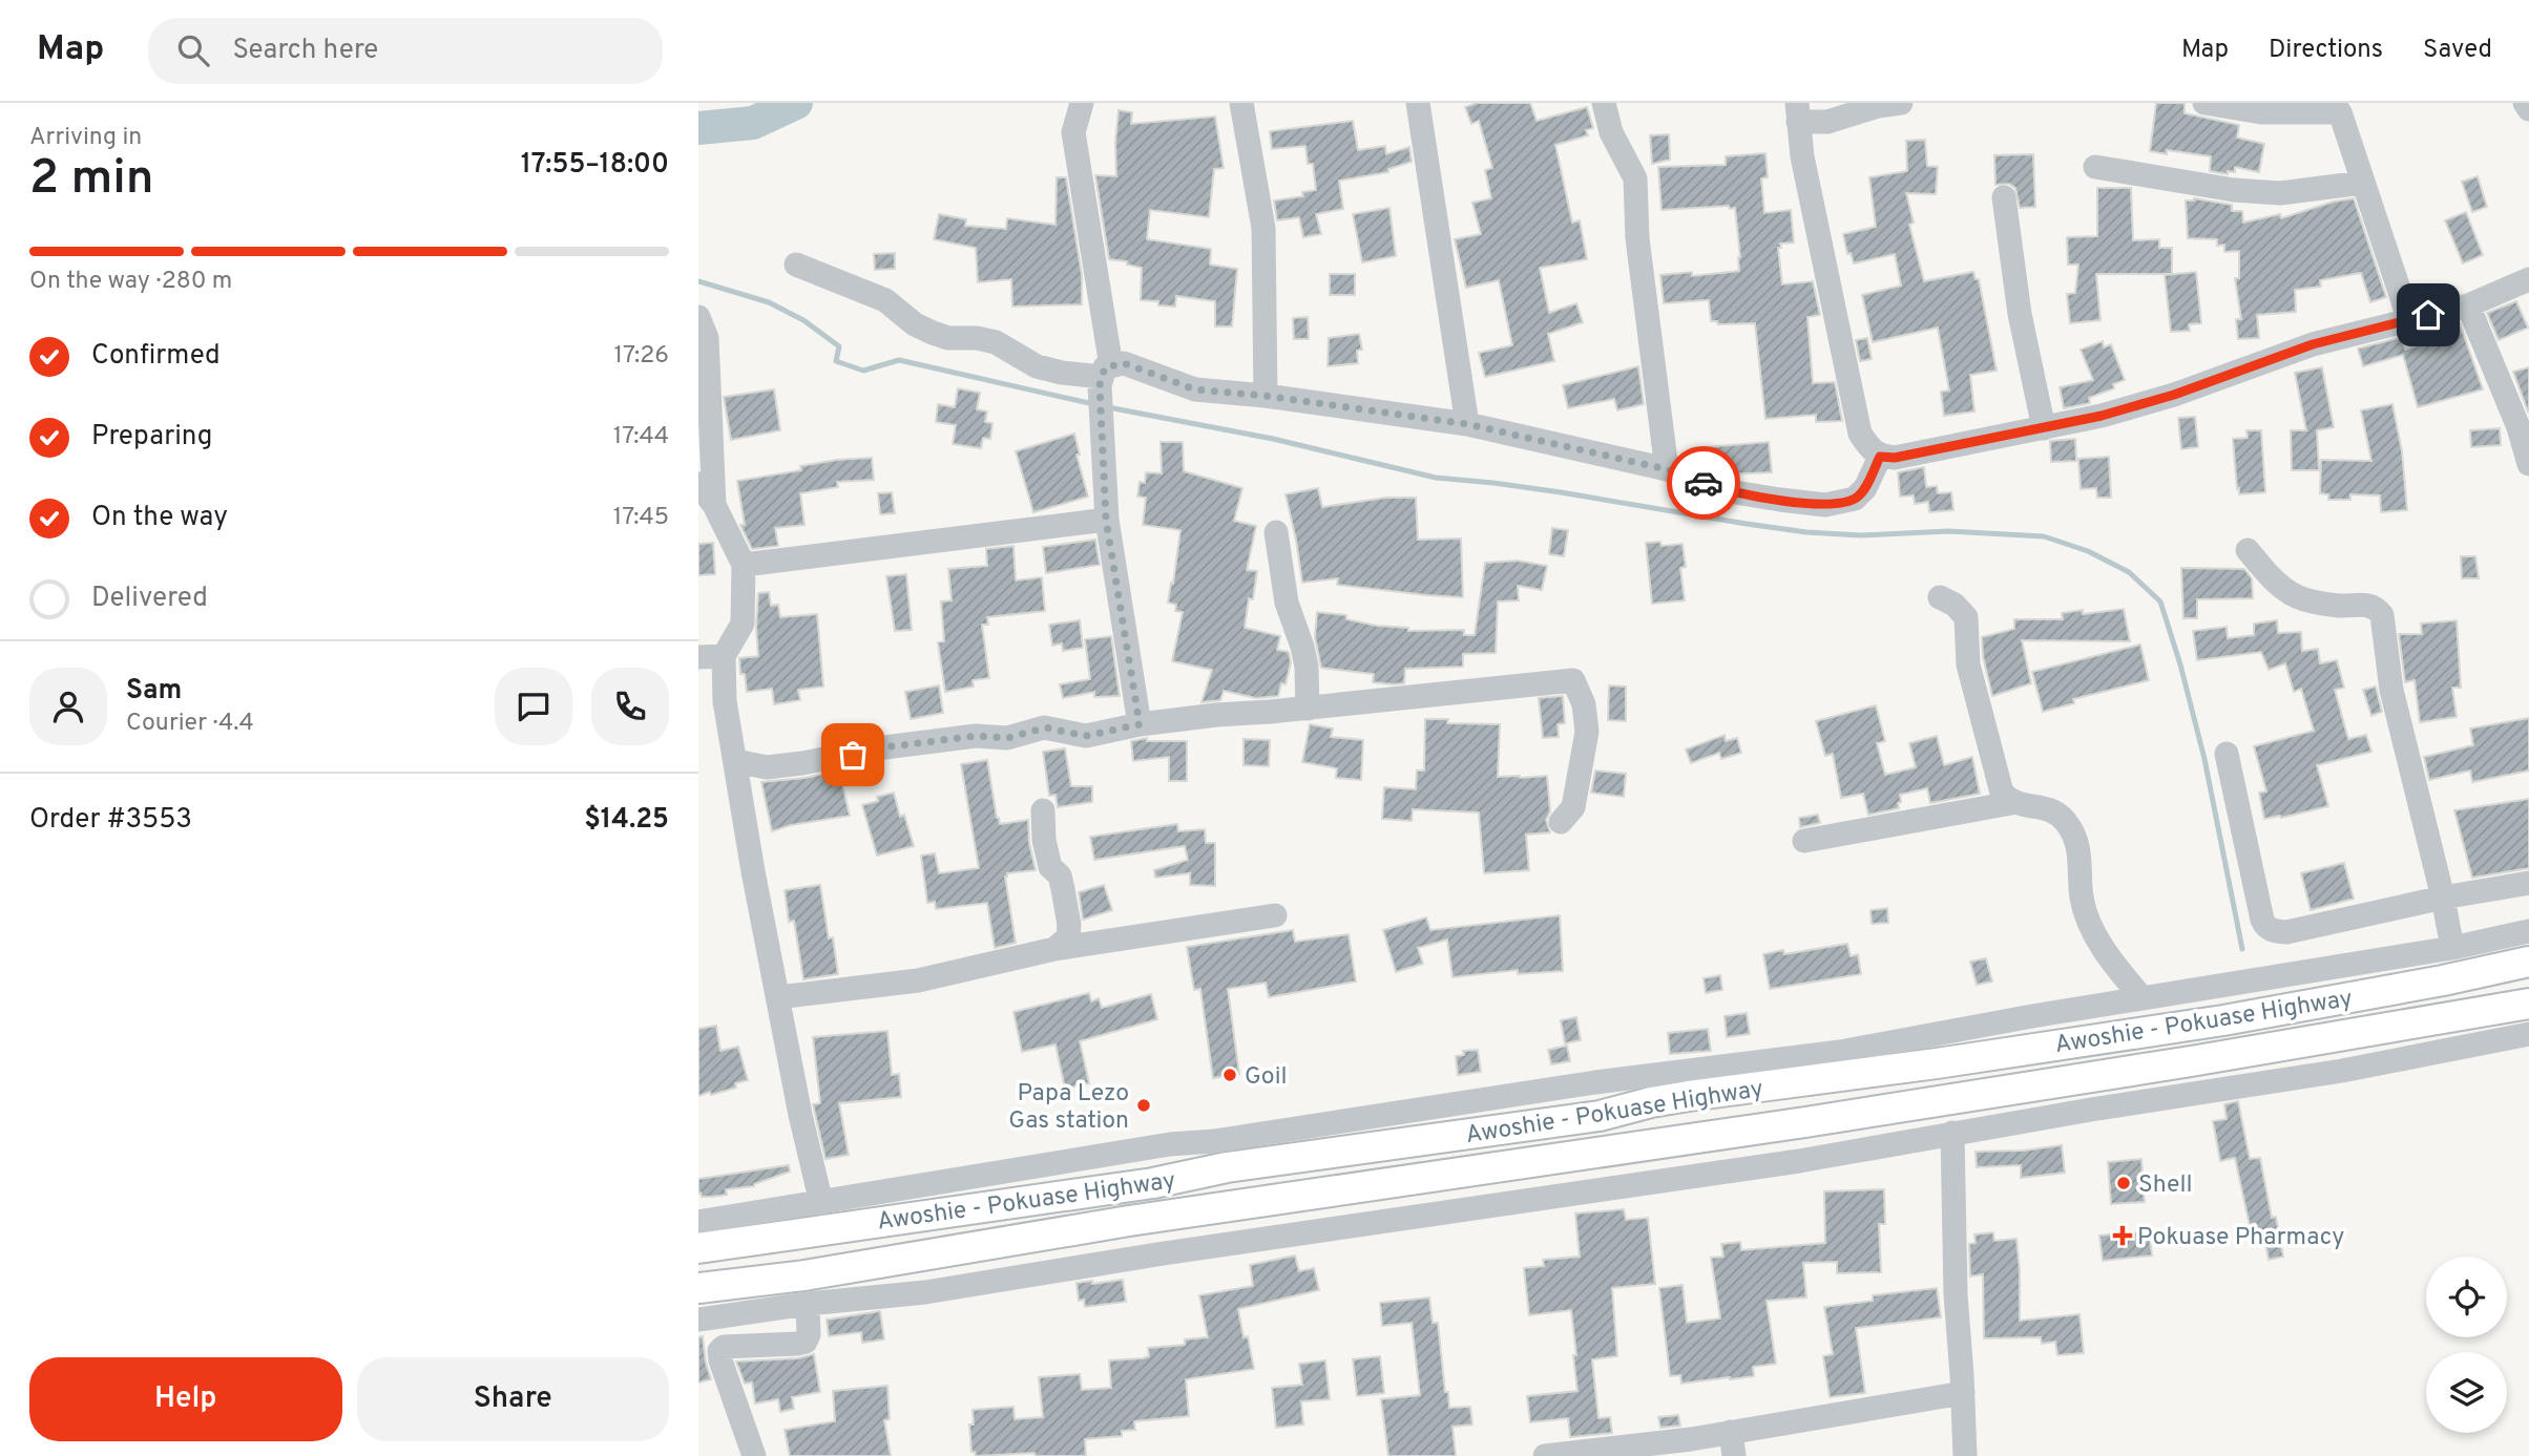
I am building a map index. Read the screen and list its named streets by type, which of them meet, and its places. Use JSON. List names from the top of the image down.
{
  "streets": {
    "main road": ["Awoshie - Pokuase Highway"]
  },
  "places": {
    "other": ["Goil", "Papa Lezo Gas station", "Shell"],
    "health": ["Pokuase Pharmacy"]
  },
  "page": {
    "header": "Map",
    "search": "Search here",
    "nav": ["Map", "Directions", "Saved"],
    "heading": ["2 min", "Arriving in", "17:55–18:00"],
    "panel": [
      "Sam",
      "Courier · 4.4",
      "Order #3553",
      "$14.25"
    ],
    "bar": "On the way · 280 m",
    "list": [
      ["Confirmed", "17:26"],
      ["Preparing", "17:44"],
      ["On the way", "17:45"],
      "Delivered"
    ],
    "buttons": ["Help", "Share"]
  }
}
